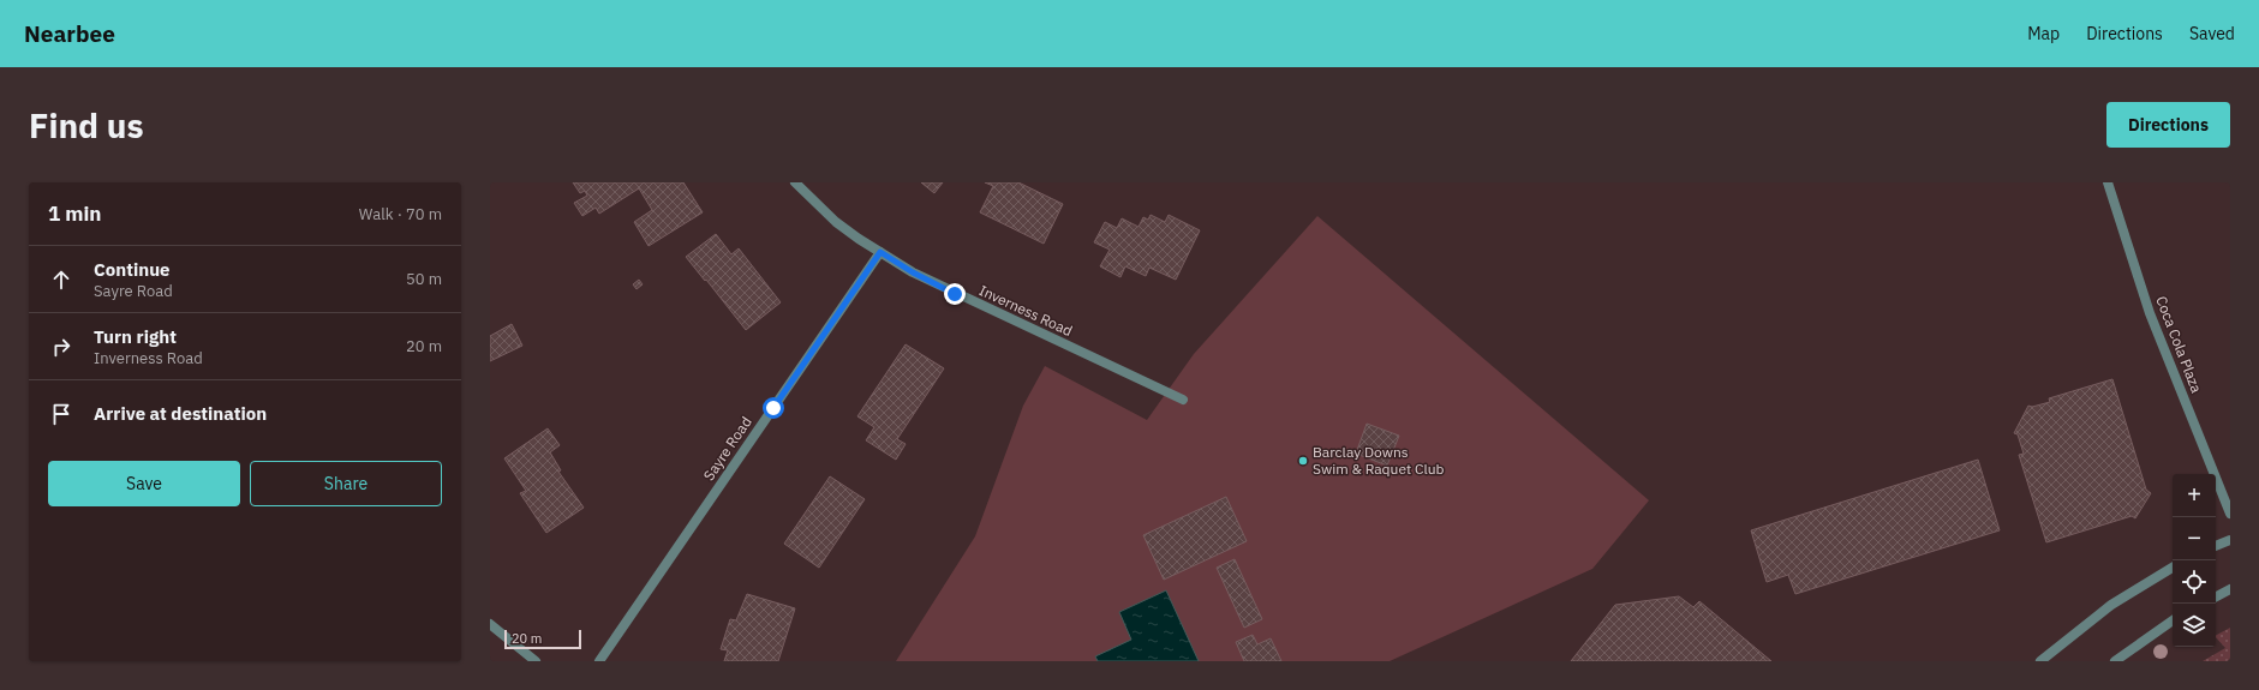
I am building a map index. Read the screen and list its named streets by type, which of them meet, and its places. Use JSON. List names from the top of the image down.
{
  "streets": {
    "street": ["Inverness Road", "Coca Cola Plaza", "Sayre Road"]
  },
  "crossings": [
    ["Inverness Road", "Sayre Road"]
  ],
  "places": ["Barclay Downs Swim & Raquet Club"],
  "scale_bar": "20 m",
  "page": {
    "header": "Nearbee",
    "nav": ["Map", "Directions", "Saved"],
    "buttons": [
      "Directions",
      ["Save", "Share"]
    ],
    "title": "Find us",
    "heading": ["1 min", "Walk · 70 m"],
    "list": [
      ["Continue", "Sayre Road", "50 m"],
      ["Turn right", "Inverness Road", "20 m"],
      "Arrive at destination"
    ],
    "map_buttons": ["+", "−"],
    "scale": "20 m"
  }
}
